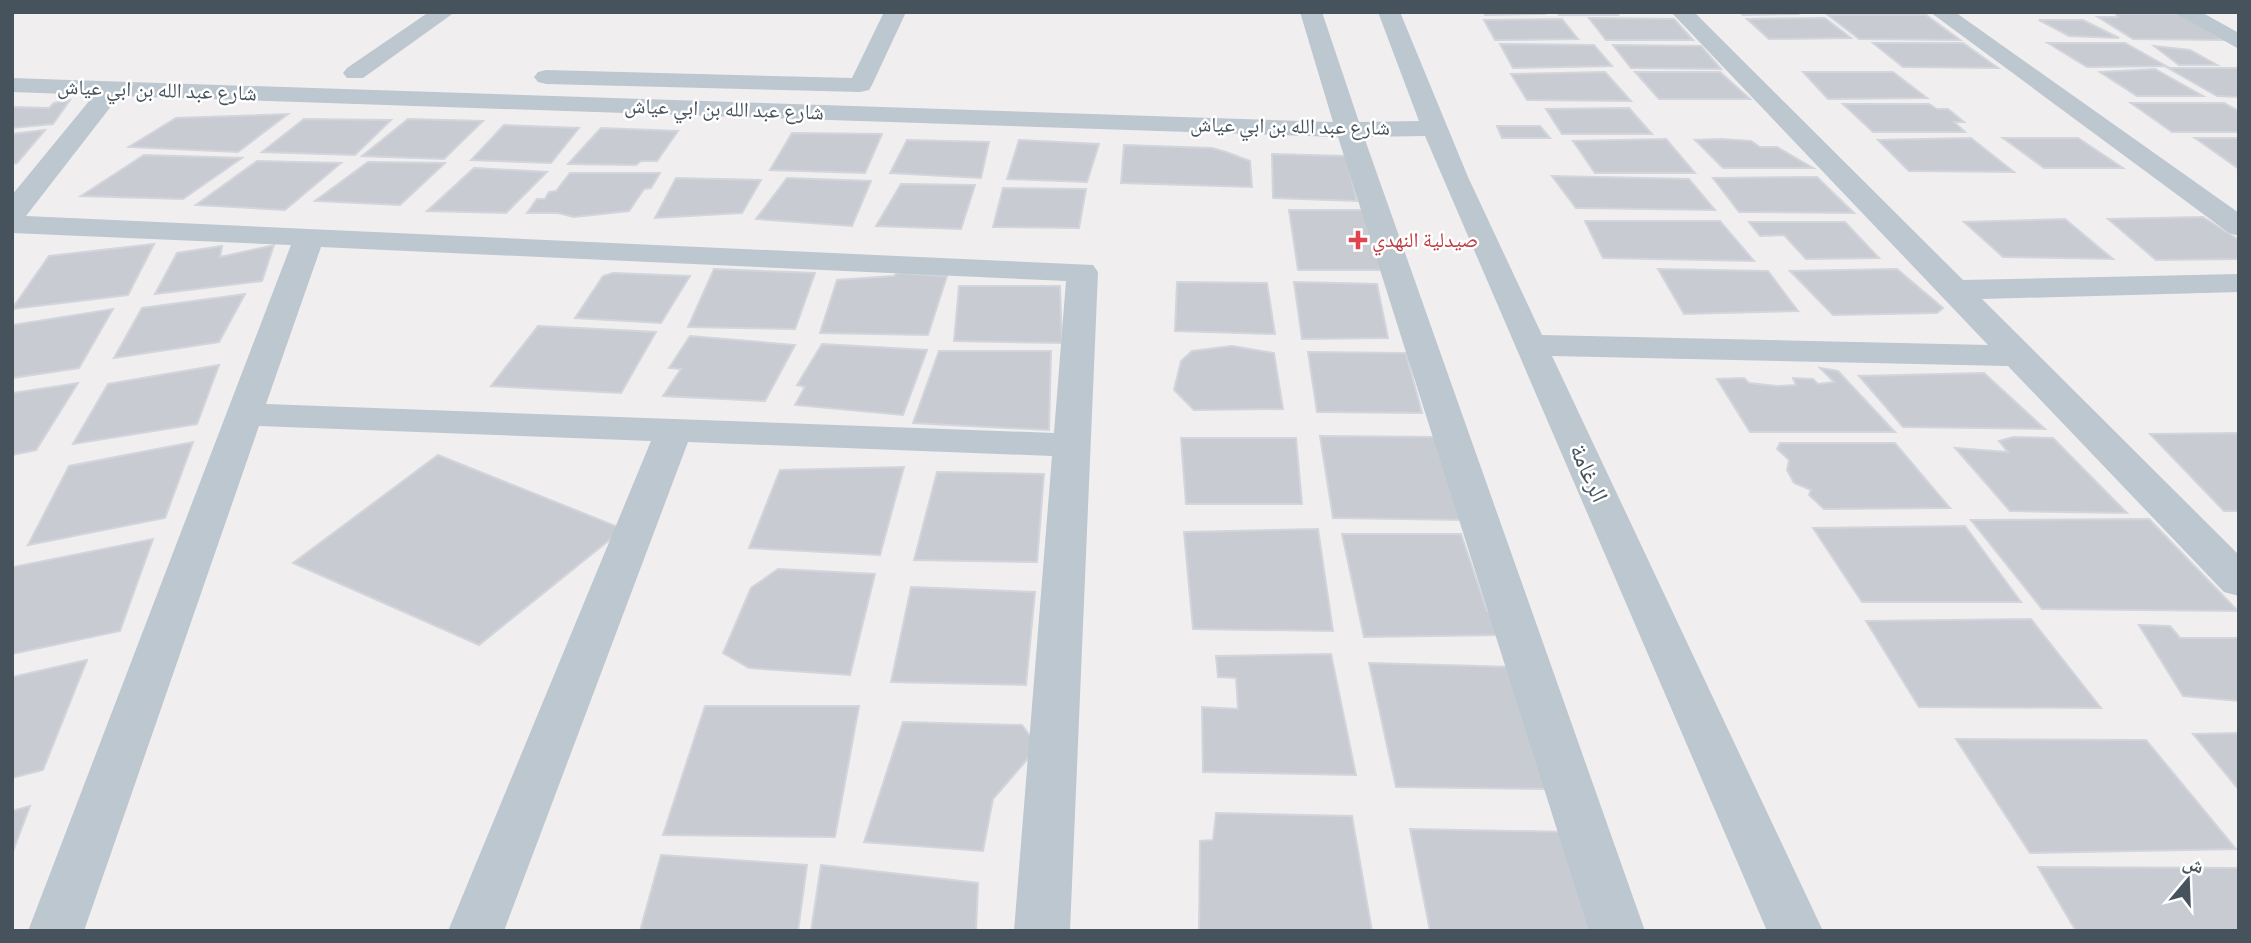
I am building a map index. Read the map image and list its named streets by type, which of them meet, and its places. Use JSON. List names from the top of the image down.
{
  "streets": {
    "street": ["شارع عبد الله بن ابي عياش", "الرغامة"]
  },
  "crossings": [
    ["شارع عبد الله بن ابي عياش", "الرغامة"]
  ],
  "places": {
    "health": ["صيدلية النهدي"]
  },
  "north": "top"
}
